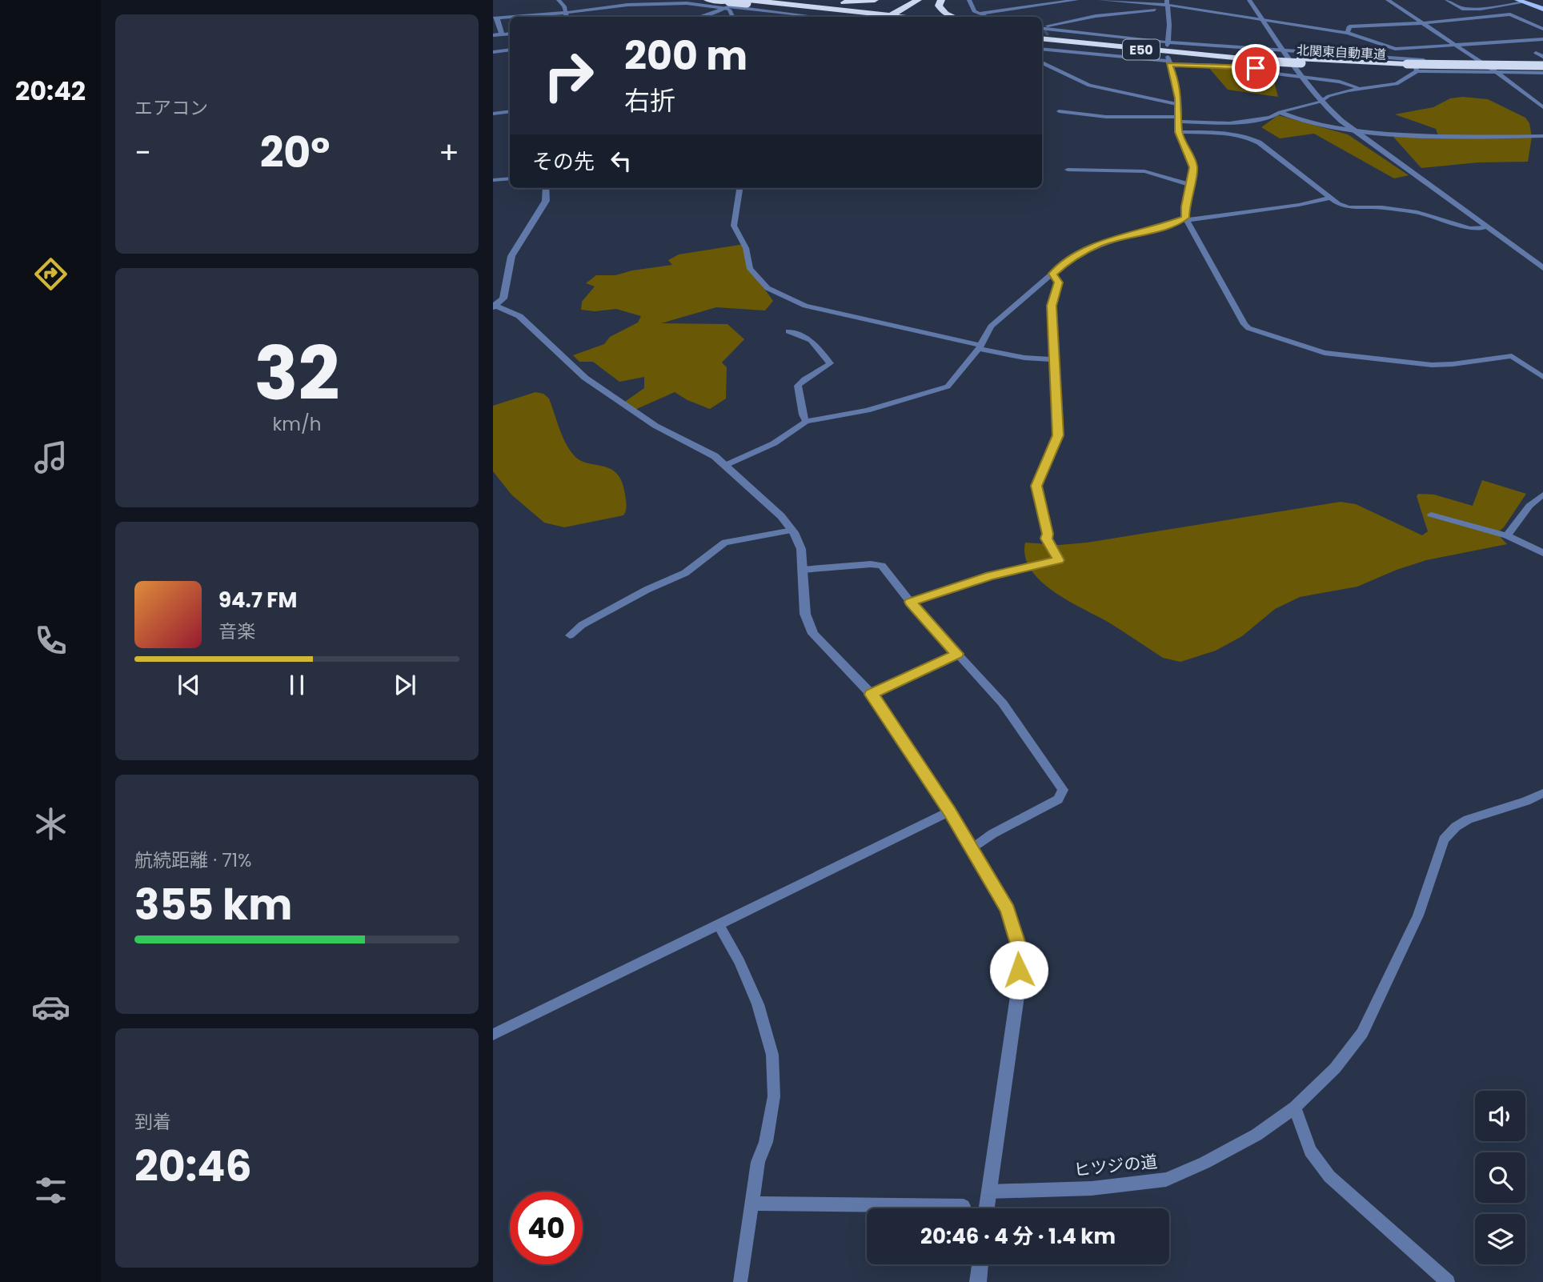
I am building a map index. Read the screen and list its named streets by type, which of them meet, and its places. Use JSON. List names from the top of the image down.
{
  "streets": {
    "highway": ["E50", "北関東自動車道"],
    "street": ["ヒツジの道"]
  },
  "page": {
    "tabs": "20:42",
    "tile": [
      "エアコン",
      ["32", "km/h"],
      ["航続距離 · 71%", "355 km"],
      ["到着", "20:46"]
    ],
    "turn": ["200 m", "右折"],
    "heat": ["−", "20°", "+"],
    "then": "その先",
    "song": ["94.7 FM", "音楽"],
    "limit": "40",
    "trip": "20:46 · 4 分 · 1.4 km"
  }
}
